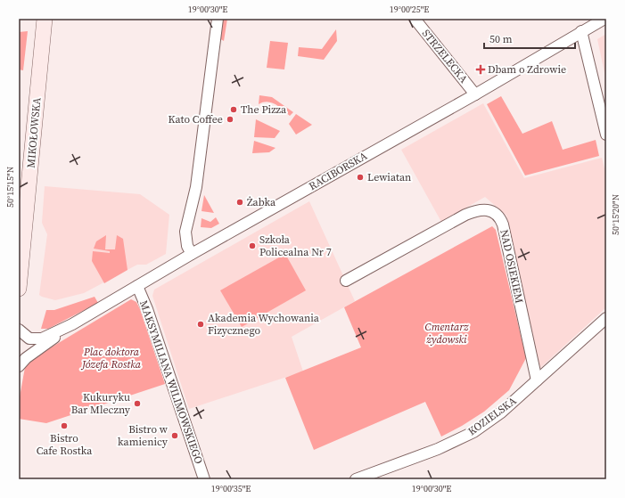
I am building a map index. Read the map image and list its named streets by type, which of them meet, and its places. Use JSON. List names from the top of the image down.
{
  "streets": {
    "main road": ["MIKOŁOWSKA"],
    "street": [
      "STRZELECKA",
      "RACIBORSKA",
      "NAD OSIEKIEM",
      "MAKSYMILIANA WILIMOWSKIEGO",
      "KOZIELSKA"
    ]
  },
  "crossings": [
    ["STRZELECKA", "RACIBORSKA"],
    ["RACIBORSKA", "MAKSYMILIANA WILIMOWSKIEGO"],
    ["NAD OSIEKIEM", "KOZIELSKA"]
  ],
  "parks": ["Cmentarz żydowski", "Plac doktora Józefa Rostka"],
  "places": {
    "health": ["Dbam o Zdrowie"],
    "other": [
      "The Pizza",
      "Kato Coffee",
      "Lewiatan",
      "Żabka",
      "Szkoła Policealna Nr 7",
      "Akademia Wychowania Fizycznego",
      "Kukuryku Bar Mleczny",
      "Bistro Cafe Rostka",
      "Bistro w kamienicy"
    ]
  },
  "scale_bar": "50 m",
  "coordinates": [
    "19°00'30\"E",
    "19°00'25\"E",
    "50°15'15\"N",
    "50°15'20\"N",
    "19°00'35\"E"
  ]
}
